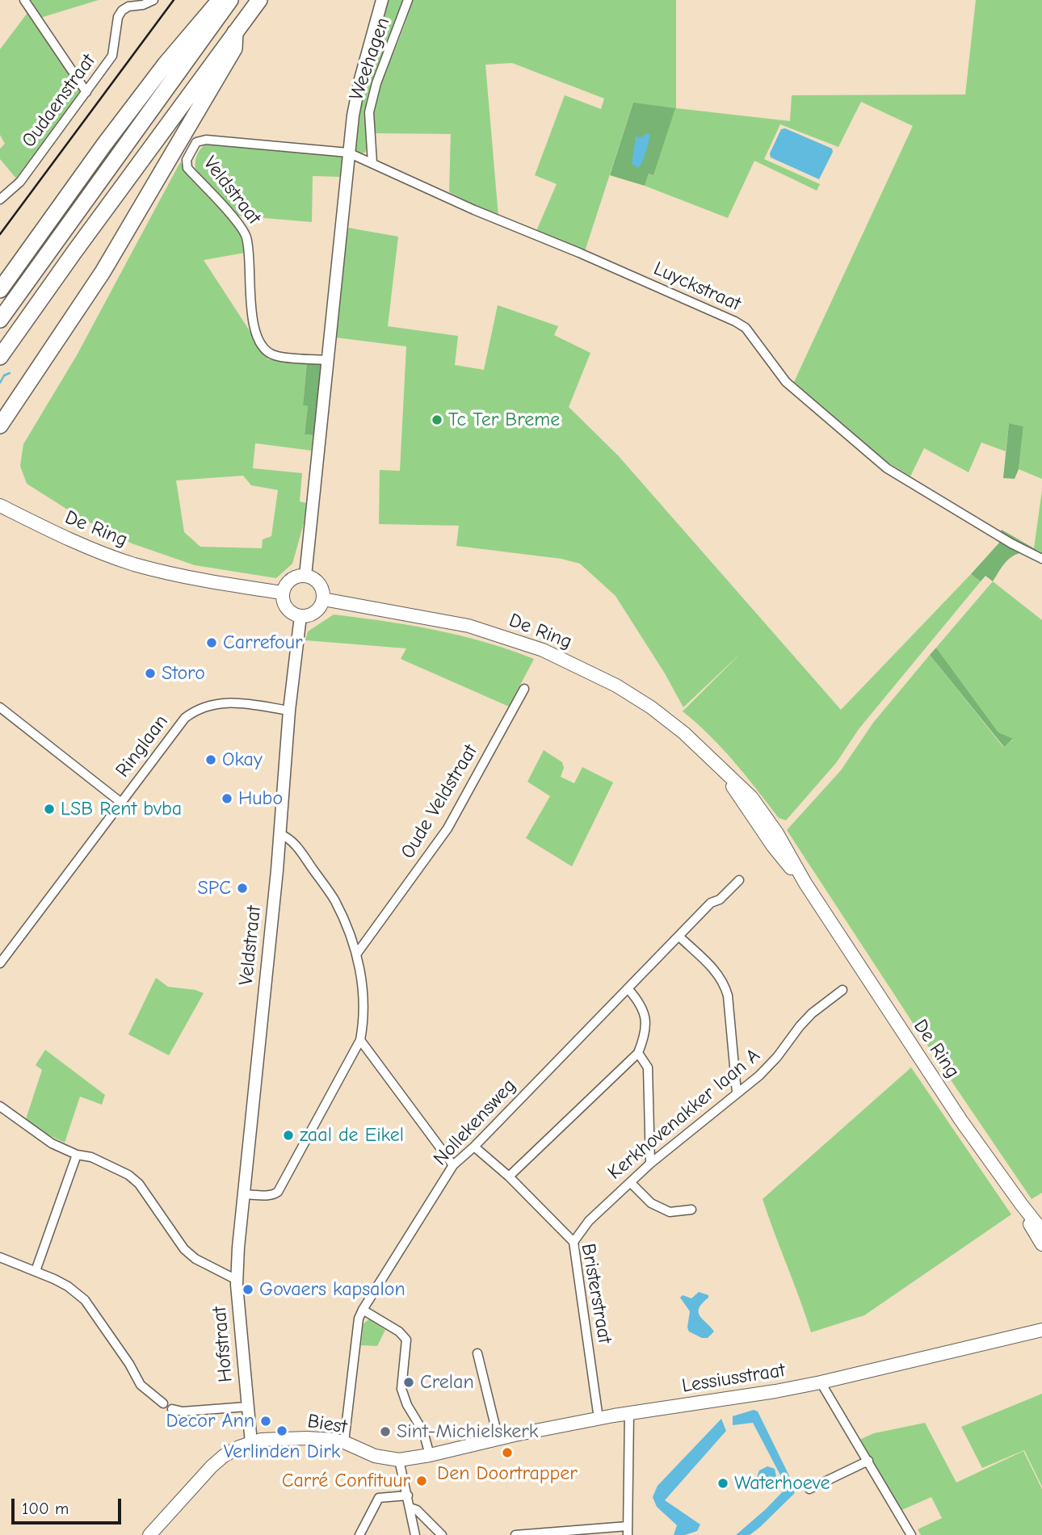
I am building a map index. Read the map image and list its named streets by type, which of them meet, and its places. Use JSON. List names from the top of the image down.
{
  "streets": {
    "main road": ["De Ring", "Lessiusstraat", "Biest"],
    "street": [
      "Weehagen",
      "Oudaenstraat",
      "Veldstraat",
      "Luyckstraat",
      "Ringlaan",
      "Oude Veldstraat",
      "Kerkhovenakker laan A",
      "Nollekensweg",
      "Bristerstraat",
      "Hofstraat"
    ]
  },
  "crossings": [
    ["Weehagen", "Luyckstraat"],
    ["Veldstraat", "Luyckstraat"],
    ["Veldstraat", "De Ring"],
    ["Veldstraat", "Ringlaan"],
    ["Veldstraat", "Hofstraat"],
    ["Kerkhovenakker laan A", "Bristerstraat"],
    ["Nollekensweg", "Bristerstraat"],
    ["Nollekensweg", "Biest"],
    ["Bristerstraat", "Lessiusstraat"],
    ["Hofstraat", "Biest"],
    ["Lessiusstraat", "Biest"]
  ],
  "places": [
    "Tc Ter Breme",
    "Carrefour",
    "Storo",
    "Okay",
    "Hubo",
    "LSB Rent bvba",
    "SPC",
    "zaal de Eikel",
    "Govaers kapsalon",
    "Crelan",
    "Decor Ann",
    "Verlinden Dirk",
    "Sint-Michielskerk",
    "Den Doortrapper",
    "Carré Confituur",
    "Waterhoeve"
  ],
  "scale_bar": "100 m"
}
